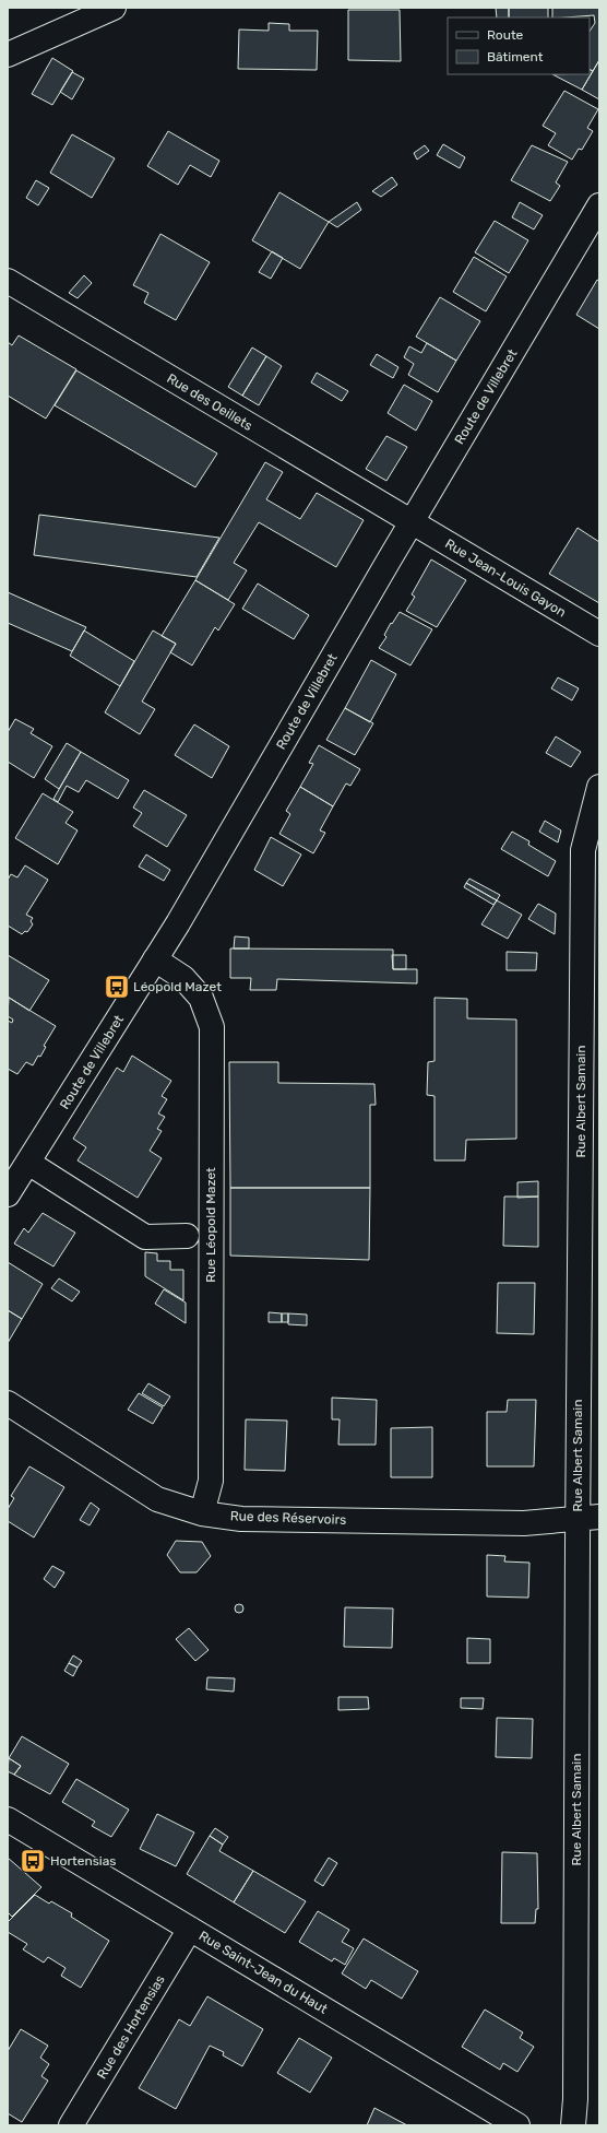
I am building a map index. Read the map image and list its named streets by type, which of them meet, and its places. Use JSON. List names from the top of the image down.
{
  "streets": {
    "street": [
      "Route de Villebret",
      "Rue des Oeillets",
      "Rue Jean-Louis Gayon",
      "Rue Albert Samain",
      "Rue Léopold Mazet",
      "Rue des Réservoirs",
      "Rue Saint-Jean du Haut",
      "Rue des Hortensias"
    ]
  },
  "crossings": [
    ["Route de Villebret", "Rue des Oeillets"],
    ["Route de Villebret", "Rue Jean-Louis Gayon"],
    ["Route de Villebret", "Rue Léopold Mazet"],
    ["Rue des Oeillets", "Rue Jean-Louis Gayon"],
    ["Rue Albert Samain", "Rue des Réservoirs"],
    ["Rue Léopold Mazet", "Rue des Réservoirs"],
    ["Rue Saint-Jean du Haut", "Rue des Hortensias"]
  ],
  "places": {
    "bus stop": ["Léopold Mazet", "Hortensias"]
  },
  "legend": ["Route", "Bâtiment"]
}
